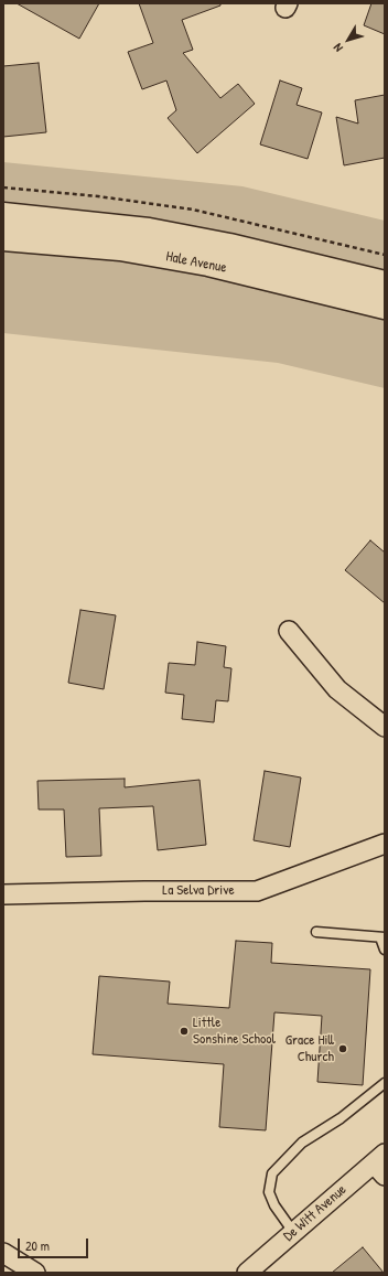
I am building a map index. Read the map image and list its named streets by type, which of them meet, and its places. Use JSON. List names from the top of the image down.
{
  "streets": {
    "main road": ["Hale Avenue"],
    "street": ["La Selva Drive", "De Witt Avenue"]
  },
  "places": ["Little Sonshine School", "Grace Hill Church"],
  "scale_bar": "20 m",
  "north": "bottom left"
}
